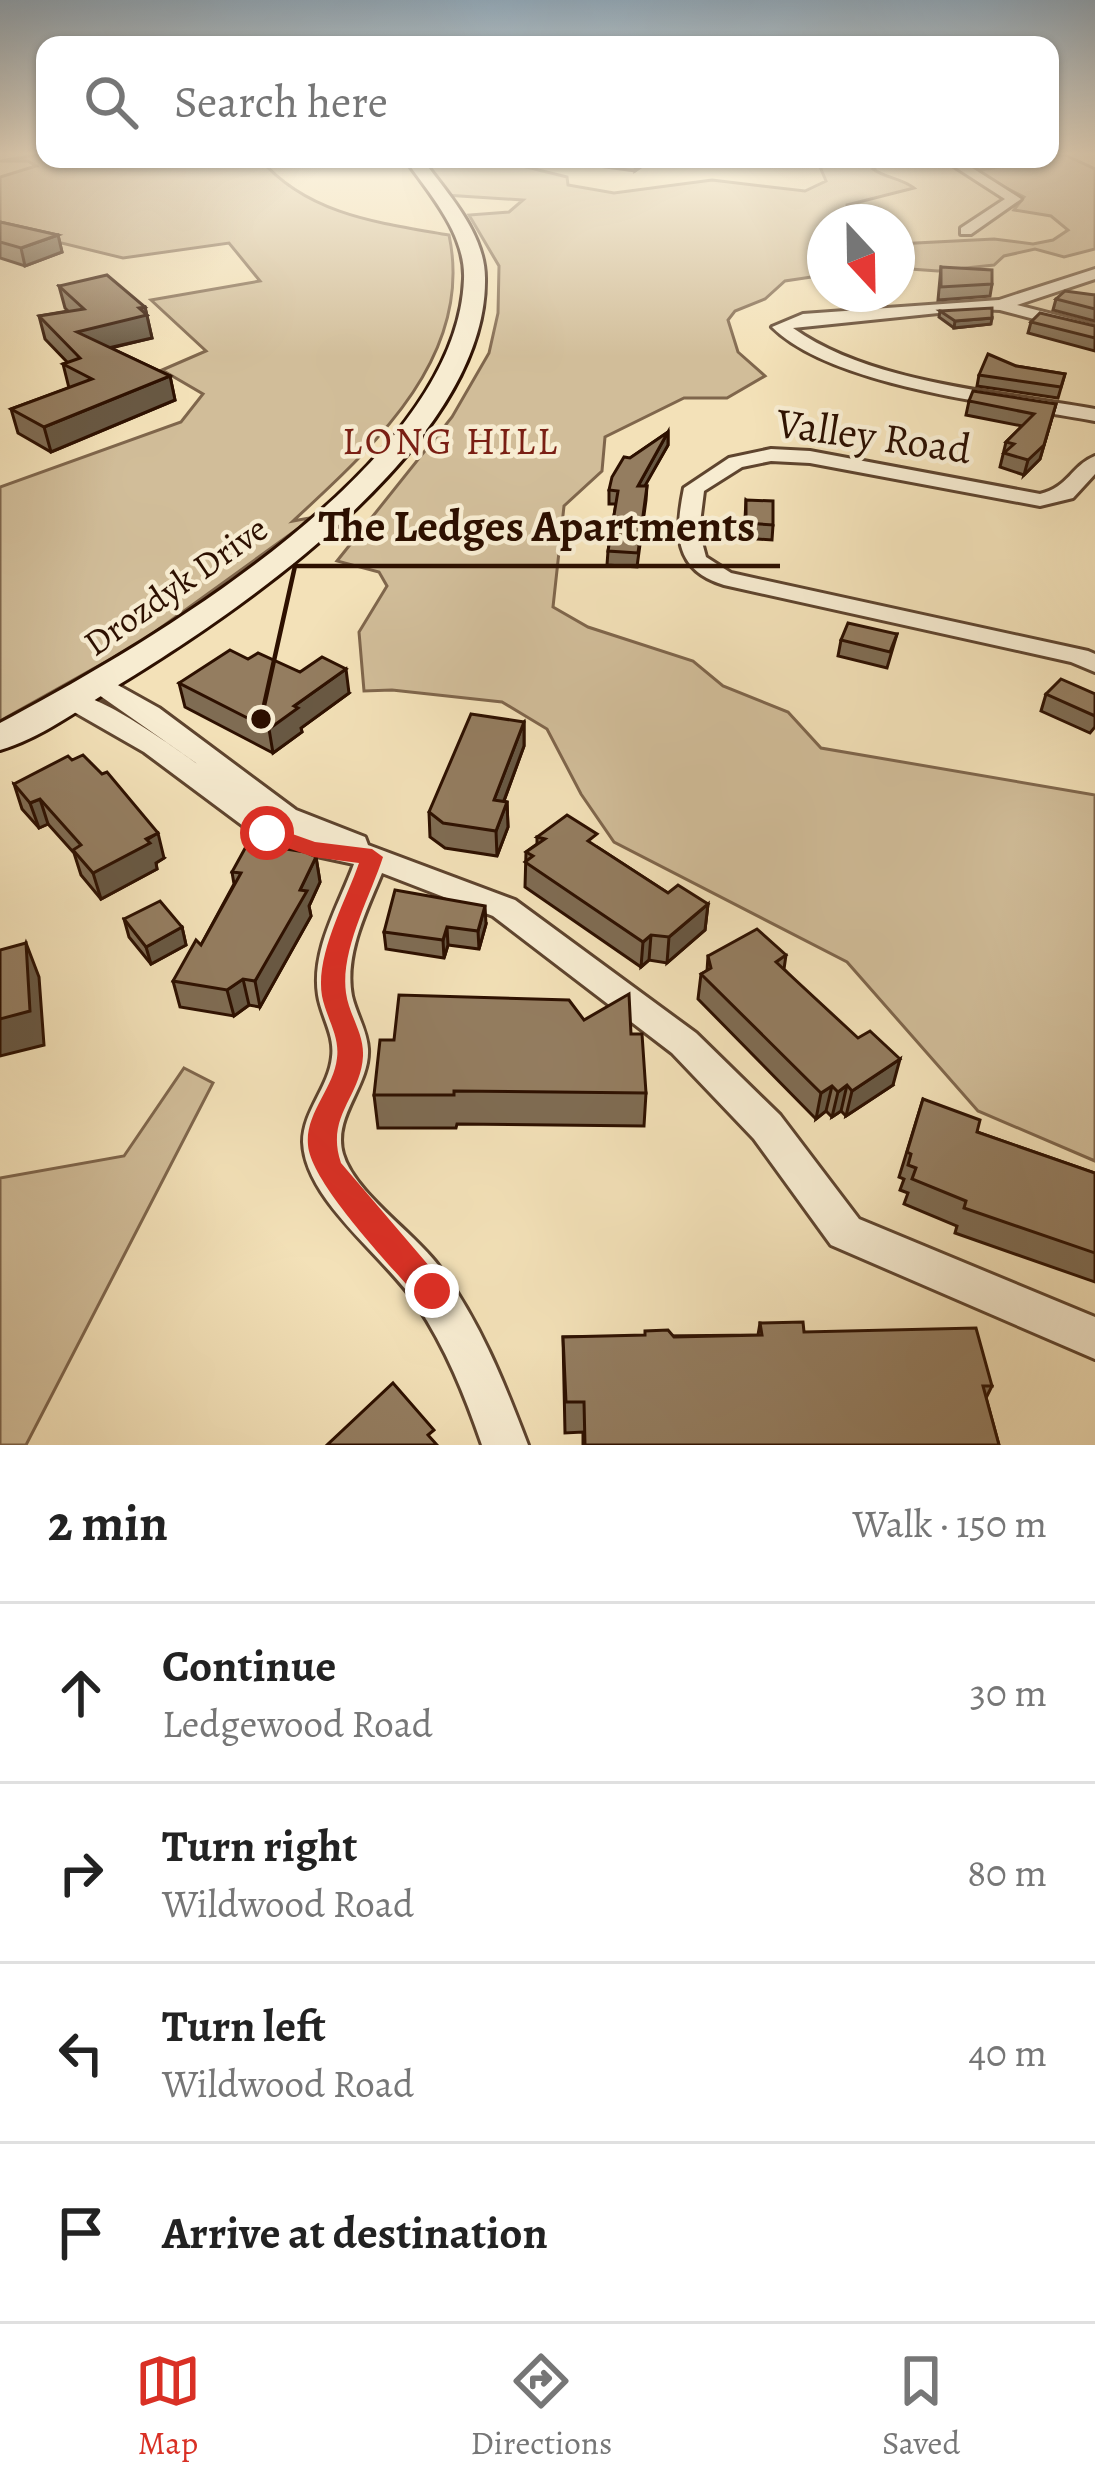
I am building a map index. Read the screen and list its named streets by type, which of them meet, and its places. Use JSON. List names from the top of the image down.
{
  "streets": {
    "street": ["Valley Road", "Drozdyk Drive"]
  },
  "districts": ["LONG HILL"],
  "places": ["The Ledges Apartments"],
  "north": "bottom",
  "page": {
    "search": "Search here",
    "heading": ["2 min", "Walk · 150 m"],
    "list": [
      ["Continue", "Ledgewood Road", "30 m"],
      ["Turn right", "Wildwood Road", "80 m"],
      ["Turn left", "Wildwood Road", "40 m"],
      "Arrive at destination"
    ],
    "nav": ["Map", "Directions", "Saved"]
  }
}
